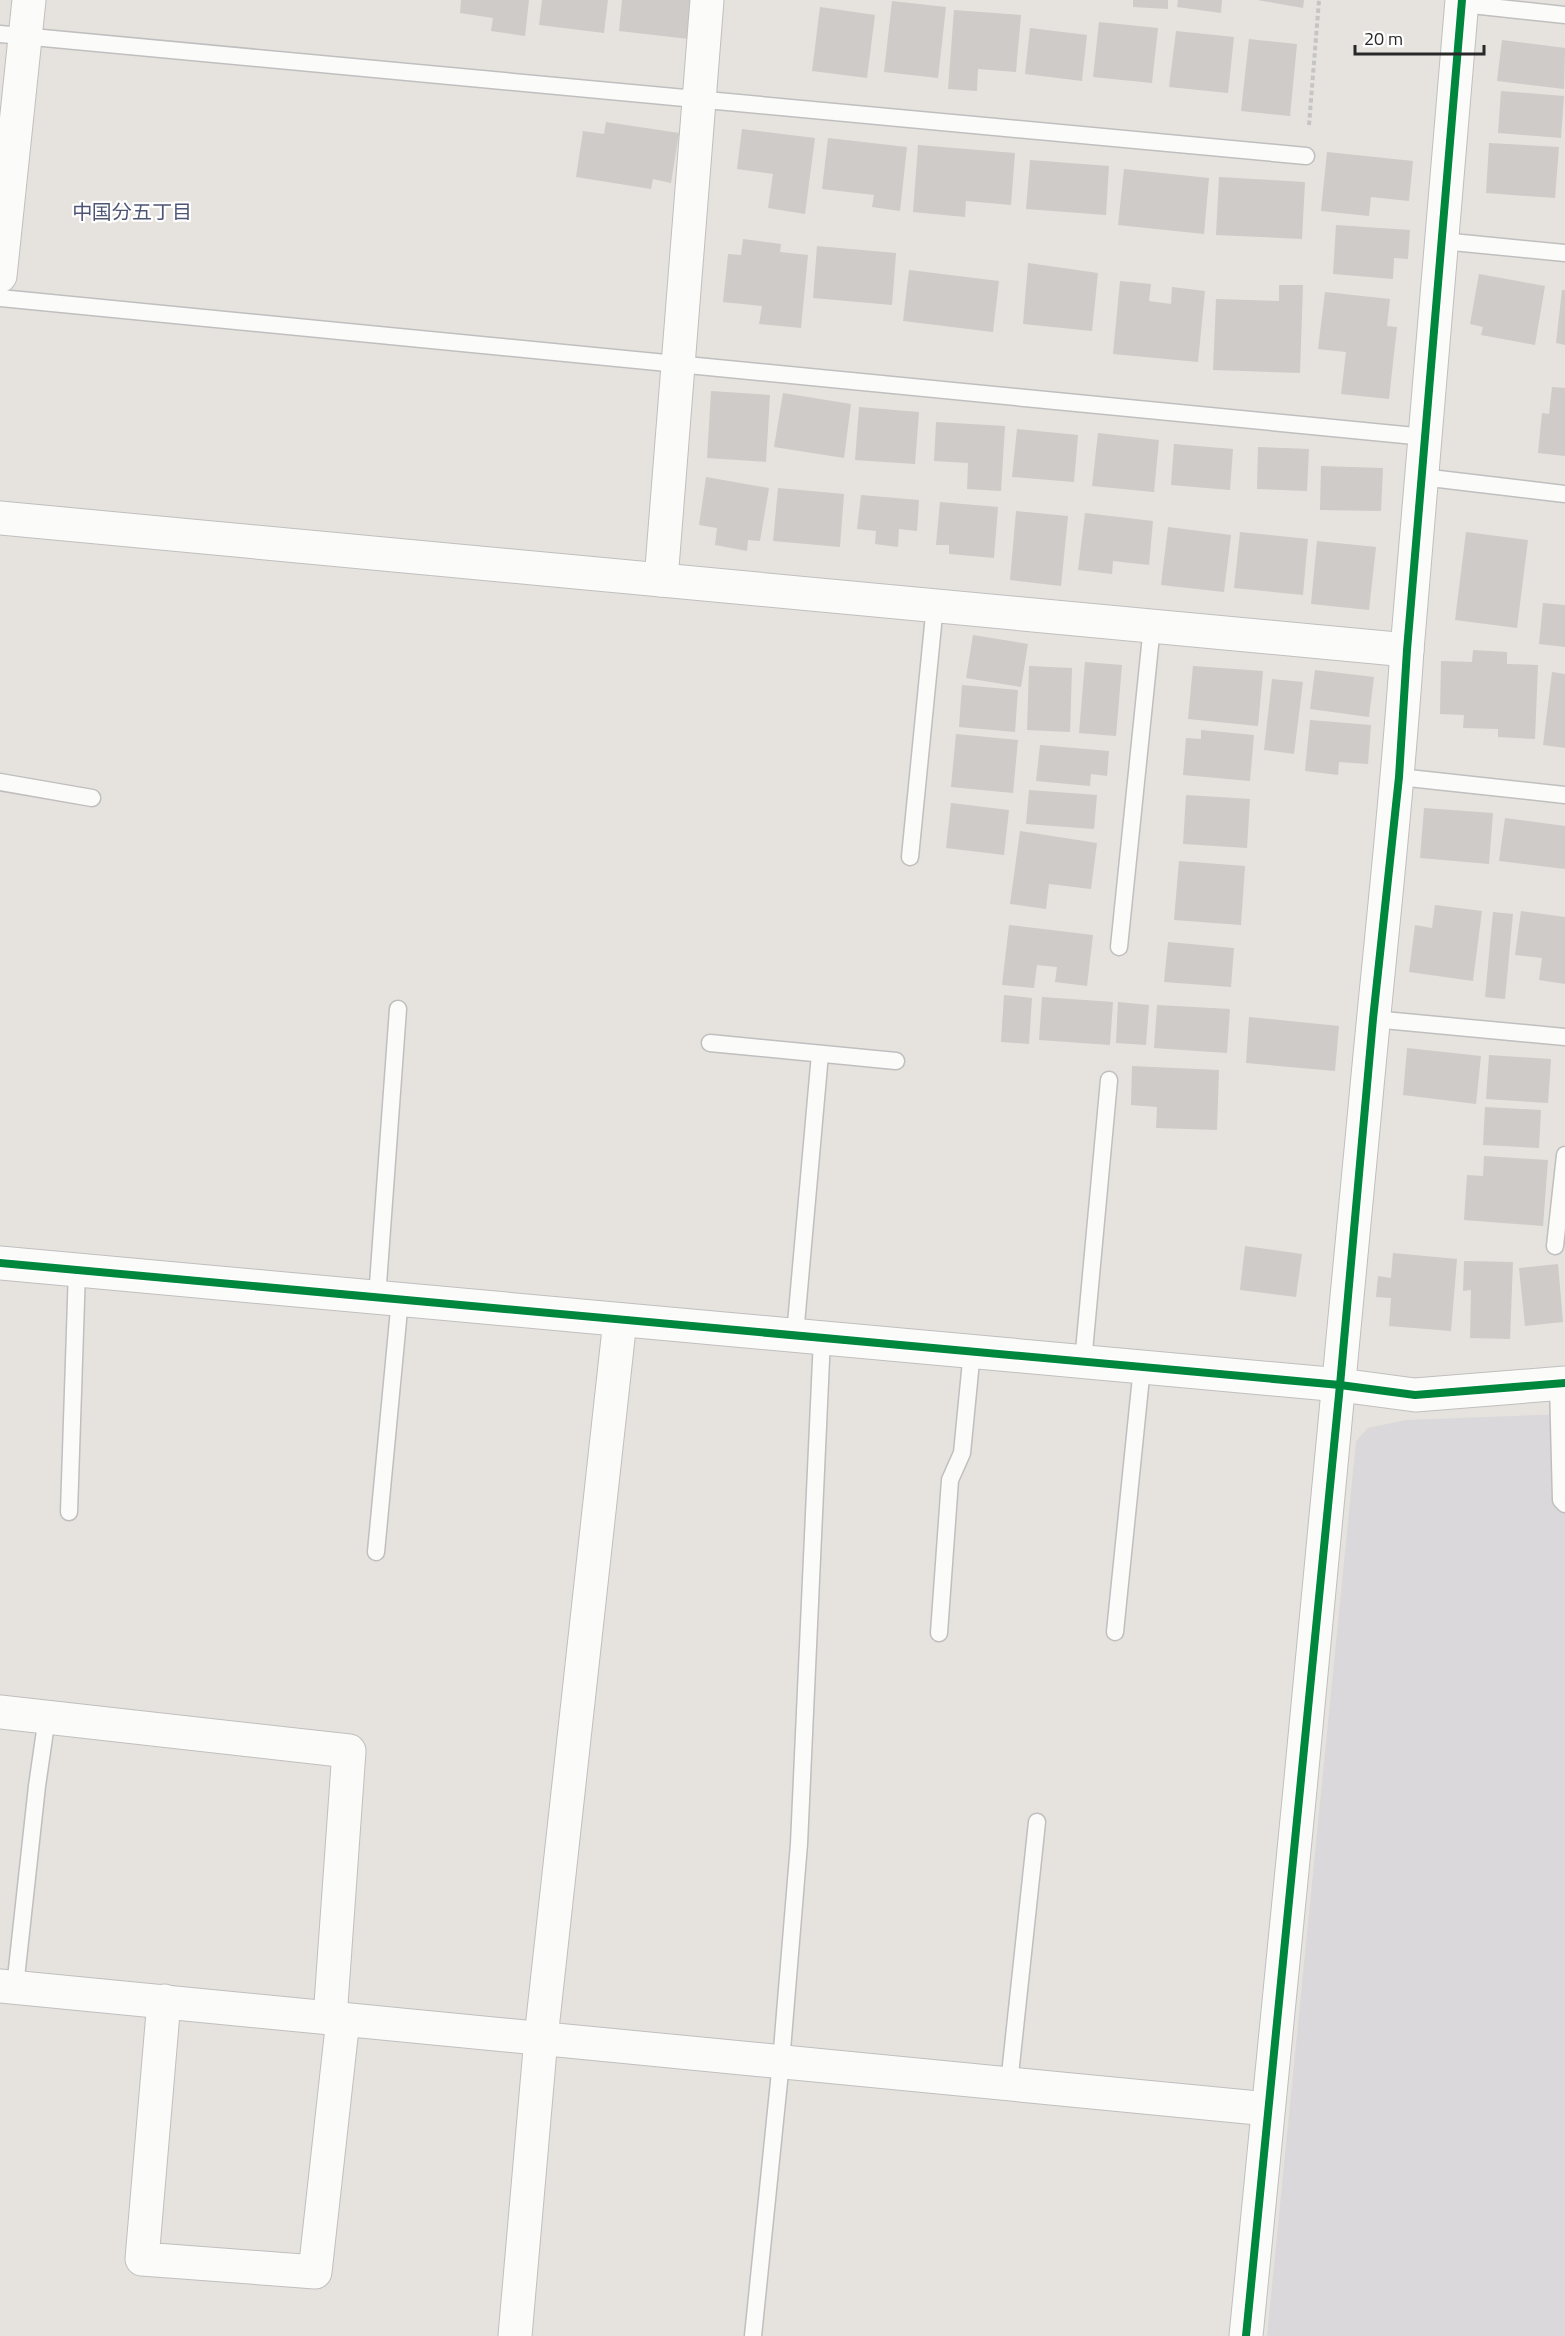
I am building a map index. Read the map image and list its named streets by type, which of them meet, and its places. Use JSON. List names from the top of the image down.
{
  "districts": ["中国分五丁目"],
  "scale_bar": "20 m"
}
